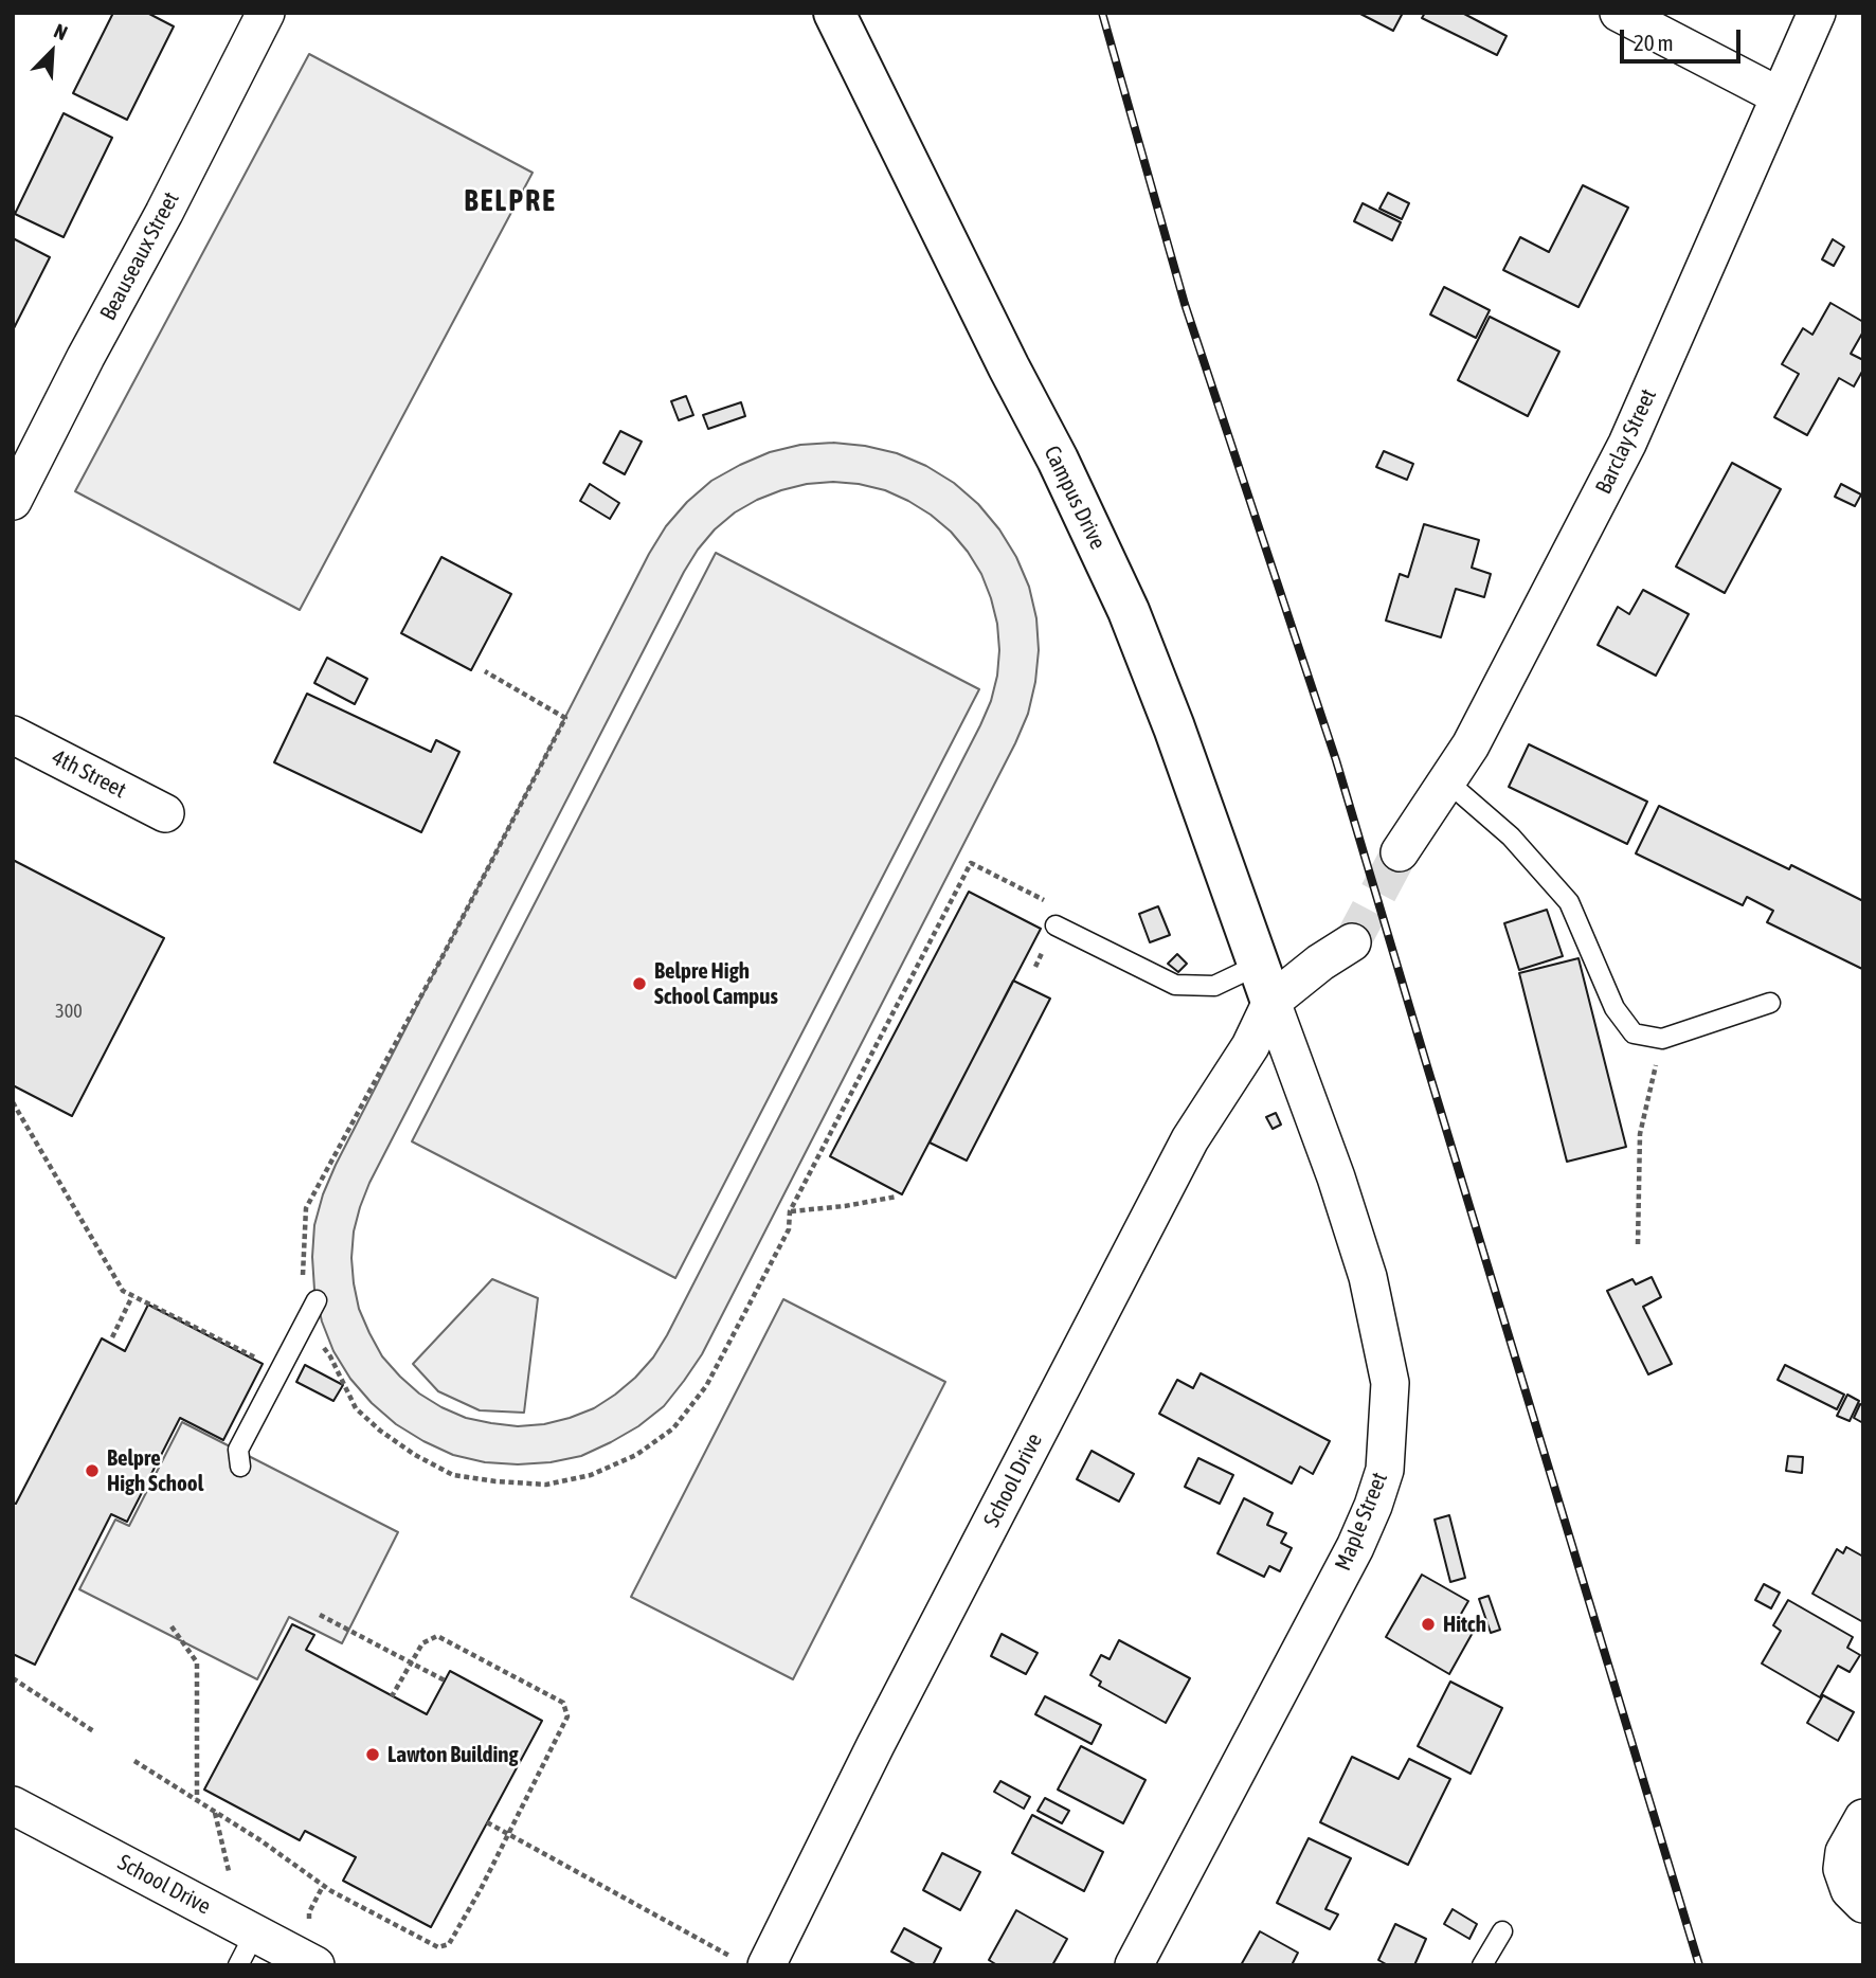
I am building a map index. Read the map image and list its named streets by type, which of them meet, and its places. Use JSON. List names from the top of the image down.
{
  "streets": {
    "street": [
      "Beauseaux Street",
      "Barclay Street",
      "Campus Drive",
      "4th Street",
      "School Drive",
      "Maple Street"
    ]
  },
  "crossings": [
    ["Campus Drive", "School Drive"],
    ["Campus Drive", "Maple Street"],
    ["School Drive", "Maple Street"]
  ],
  "districts": ["BELPRE"],
  "places": [
    "Belpre High School Campus",
    "Belpre High School",
    "Hitch",
    "Lawton Building"
  ],
  "house_numbers": ["300"],
  "scale_bar": "20 m",
  "north": "top right"
}
